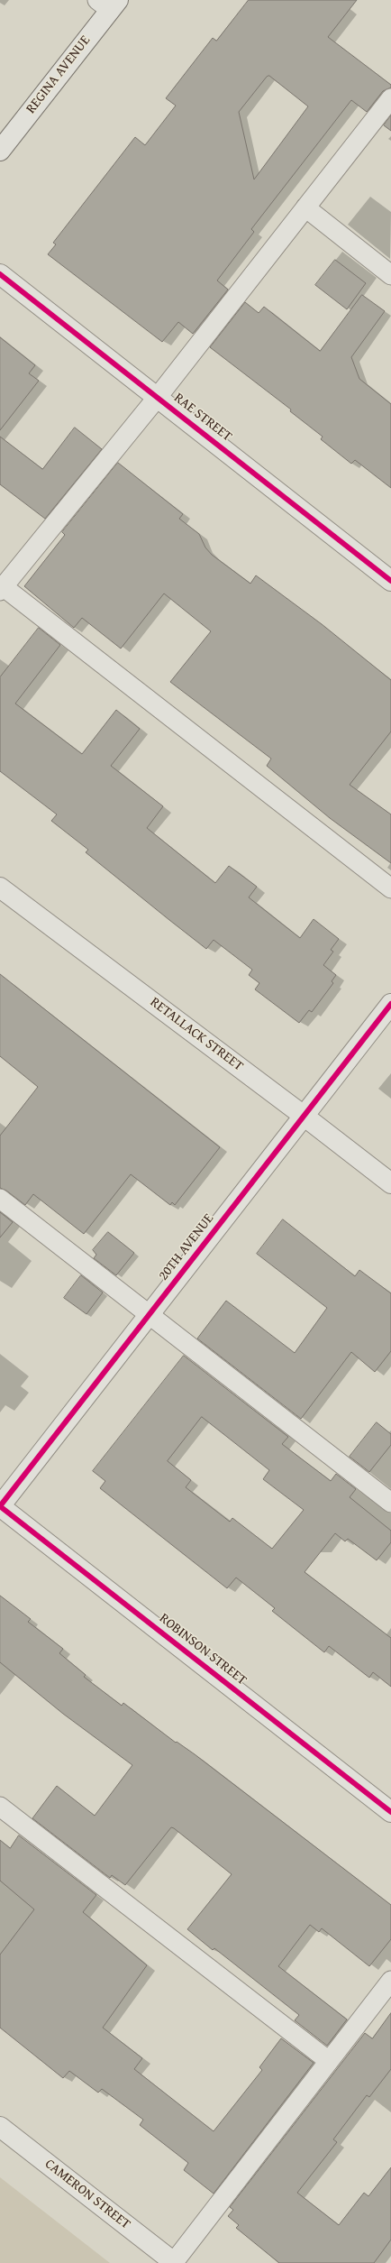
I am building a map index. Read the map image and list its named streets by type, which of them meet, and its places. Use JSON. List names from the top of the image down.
{
  "streets": {
    "street": [
      "REGINA AVENUE",
      "RAE STREET",
      "RETALLACK STREET",
      "20TH AVENUE",
      "ROBINSON STREET",
      "CAMERON STREET"
    ]
  },
  "crossings": [
    ["RETALLACK STREET", "20TH AVENUE"],
    ["20TH AVENUE", "ROBINSON STREET"]
  ]
}
